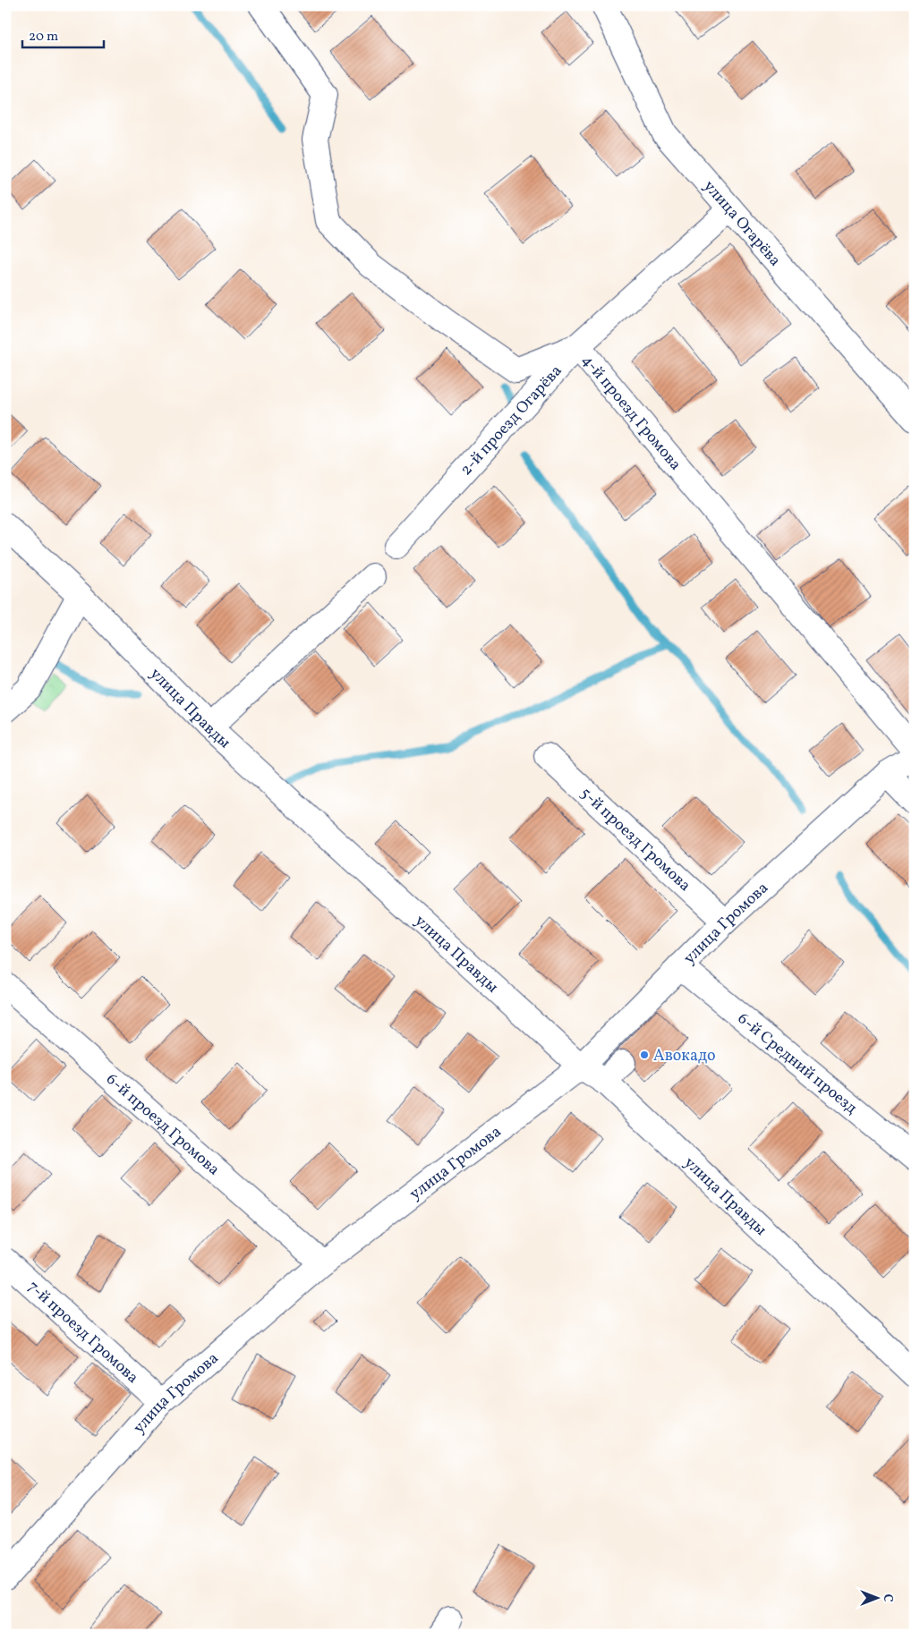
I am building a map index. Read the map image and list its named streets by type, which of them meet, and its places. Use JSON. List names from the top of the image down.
{
  "streets": {
    "street": [
      "улица Огарёва",
      "4-й проезд Громова",
      "2-й проезд Огарёва",
      "улица Правды",
      "5-й проезд Громова",
      "улица Громова",
      "6-й Средний проезд",
      "6-й проезд Громова",
      "7-й проезд Громова"
    ]
  },
  "crossings": [
    ["улица Огарёва", "2-й проезд Огарёва"],
    ["4-й проезд Громова", "2-й проезд Огарёва"],
    ["улица Правды", "улица Громова"],
    ["5-й проезд Громова", "улица Громова"],
    ["улица Громова", "6-й Средний проезд"],
    ["улица Громова", "6-й проезд Громова"],
    ["улица Громова", "7-й проезд Громова"]
  ],
  "places": ["Авокадо"],
  "scale_bar": "20 m",
  "north": "right"
}
